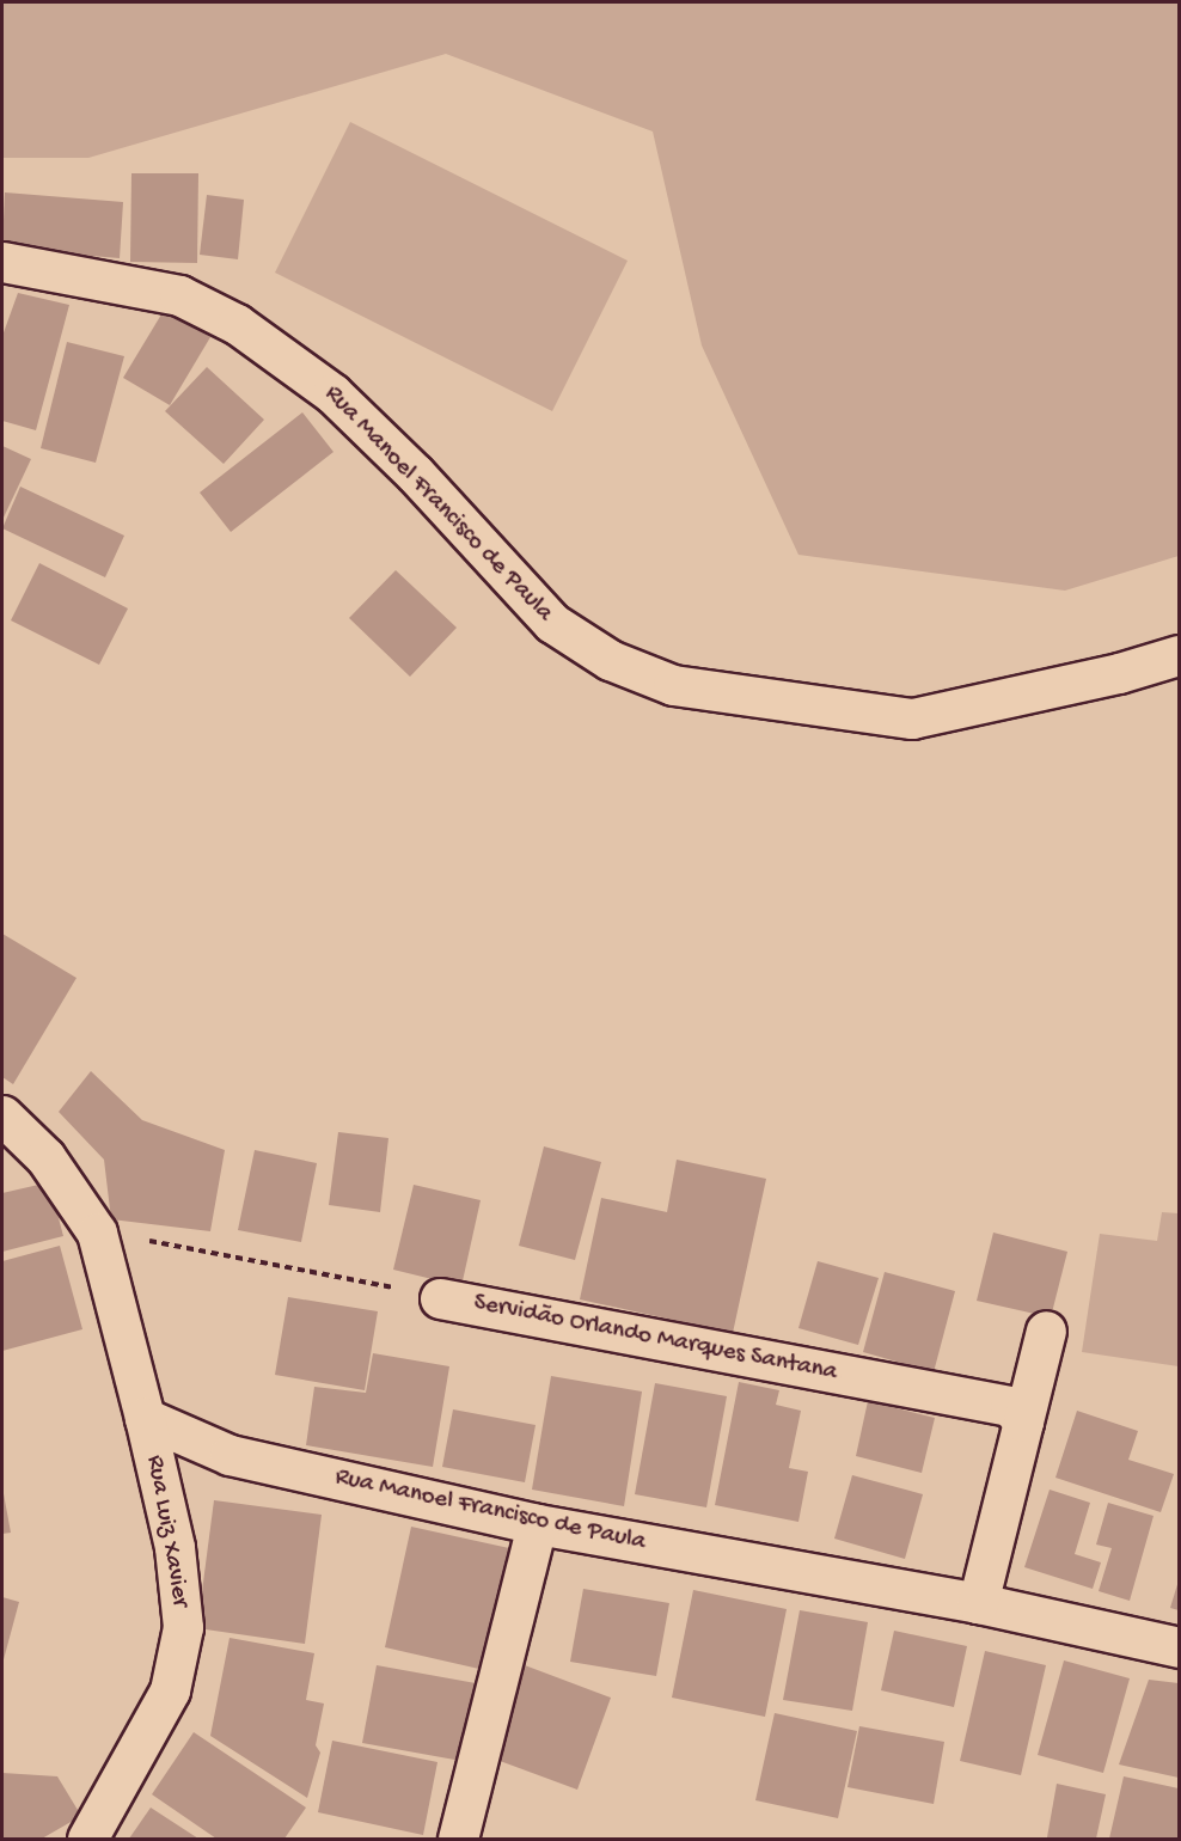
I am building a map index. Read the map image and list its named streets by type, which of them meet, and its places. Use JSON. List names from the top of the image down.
{
  "streets": {
    "street": ["Rua Manoel Francisco de Paula", "Servidão Orlando Marques Santana", "Rua Luiz Xavier"]
  },
  "crossings": [
    ["Rua Manoel Francisco de Paula", "Rua Luiz Xavier"]
  ]
}
